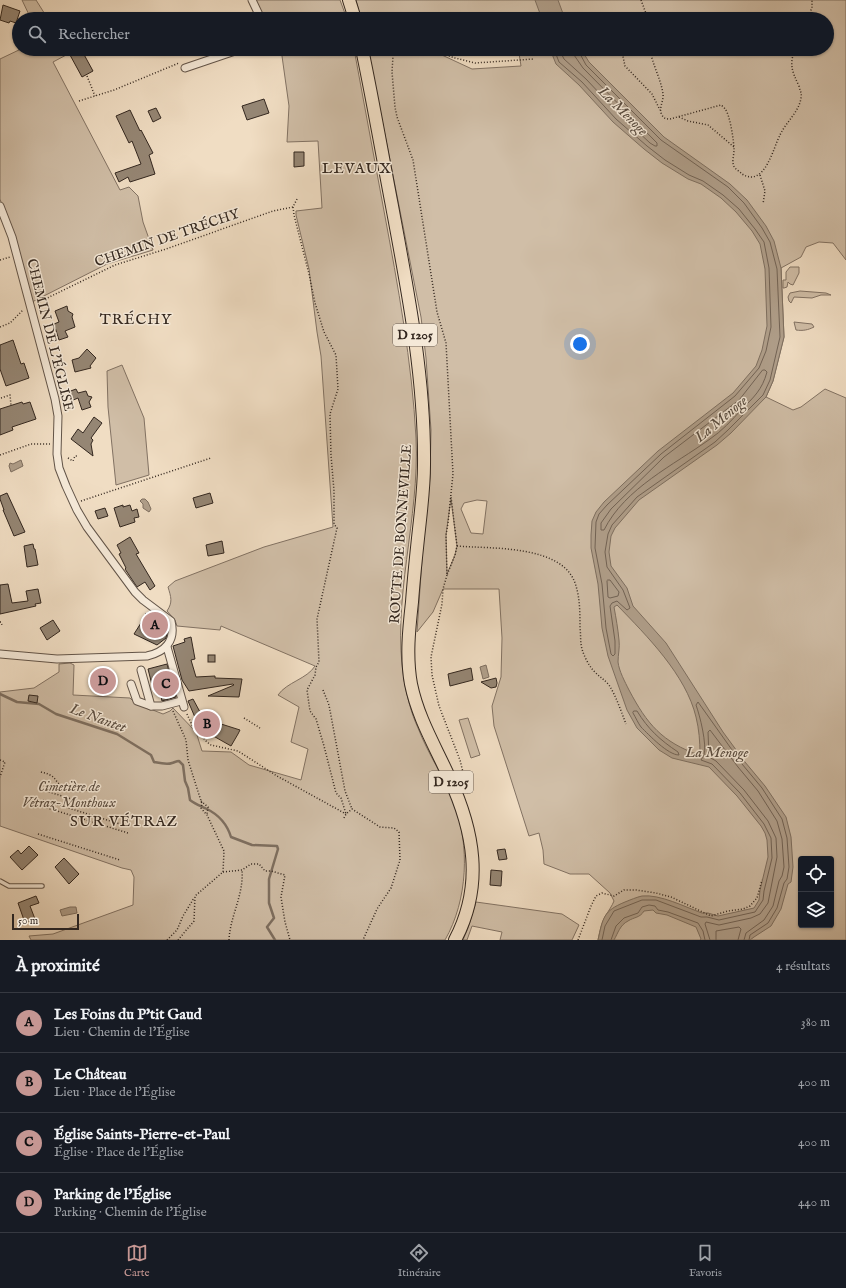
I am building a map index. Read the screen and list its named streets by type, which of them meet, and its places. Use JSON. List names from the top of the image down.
{
  "streets": {
    "main road": ["D 1205", "ROUTE DE BONNEVILLE"],
    "street": ["CHEMIN DE L'ÉGLISE"],
    "path": ["CHEMIN DE TRÉCHY"]
  },
  "crossings": [
    ["CHEMIN DE TRÉCHY", "CHEMIN DE L'ÉGLISE"]
  ],
  "districts": ["LEVAUX", "TRÉCHY", "SUR VÉTRAZ"],
  "water": ["La Menoge", "Le Nantet"],
  "parks": ["Cimetière de Vétraz-Monthoux"],
  "scale_bar": "50 m",
  "page": {
    "search": "Rechercher",
    "pins": [
      "A",
      "D",
      "C",
      "B"
    ],
    "scale": "50 m",
    "heading": ["À proximité", "4 résultats"],
    "list": [
      {
        "mark": "A",
        "name": "Les Foins du P'tit Gaud",
        "note": "Lieu · Chemin de l'Église",
        "value": "380 m"
      },
      {
        "mark": "B",
        "name": "Le Château",
        "note": "Lieu · Place de l'Église",
        "value": "400 m"
      },
      {
        "mark": "C",
        "name": "Église Saints-Pierre-et-Paul",
        "note": "Église · Place de l'Église",
        "value": "400 m"
      },
      {
        "mark": "D",
        "name": "Parking de l'Église",
        "note": "Parking · Chemin de l'Église",
        "value": "440 m"
      }
    ],
    "nav": ["Carte", "Itinéraire", "Favoris"]
  }
}
